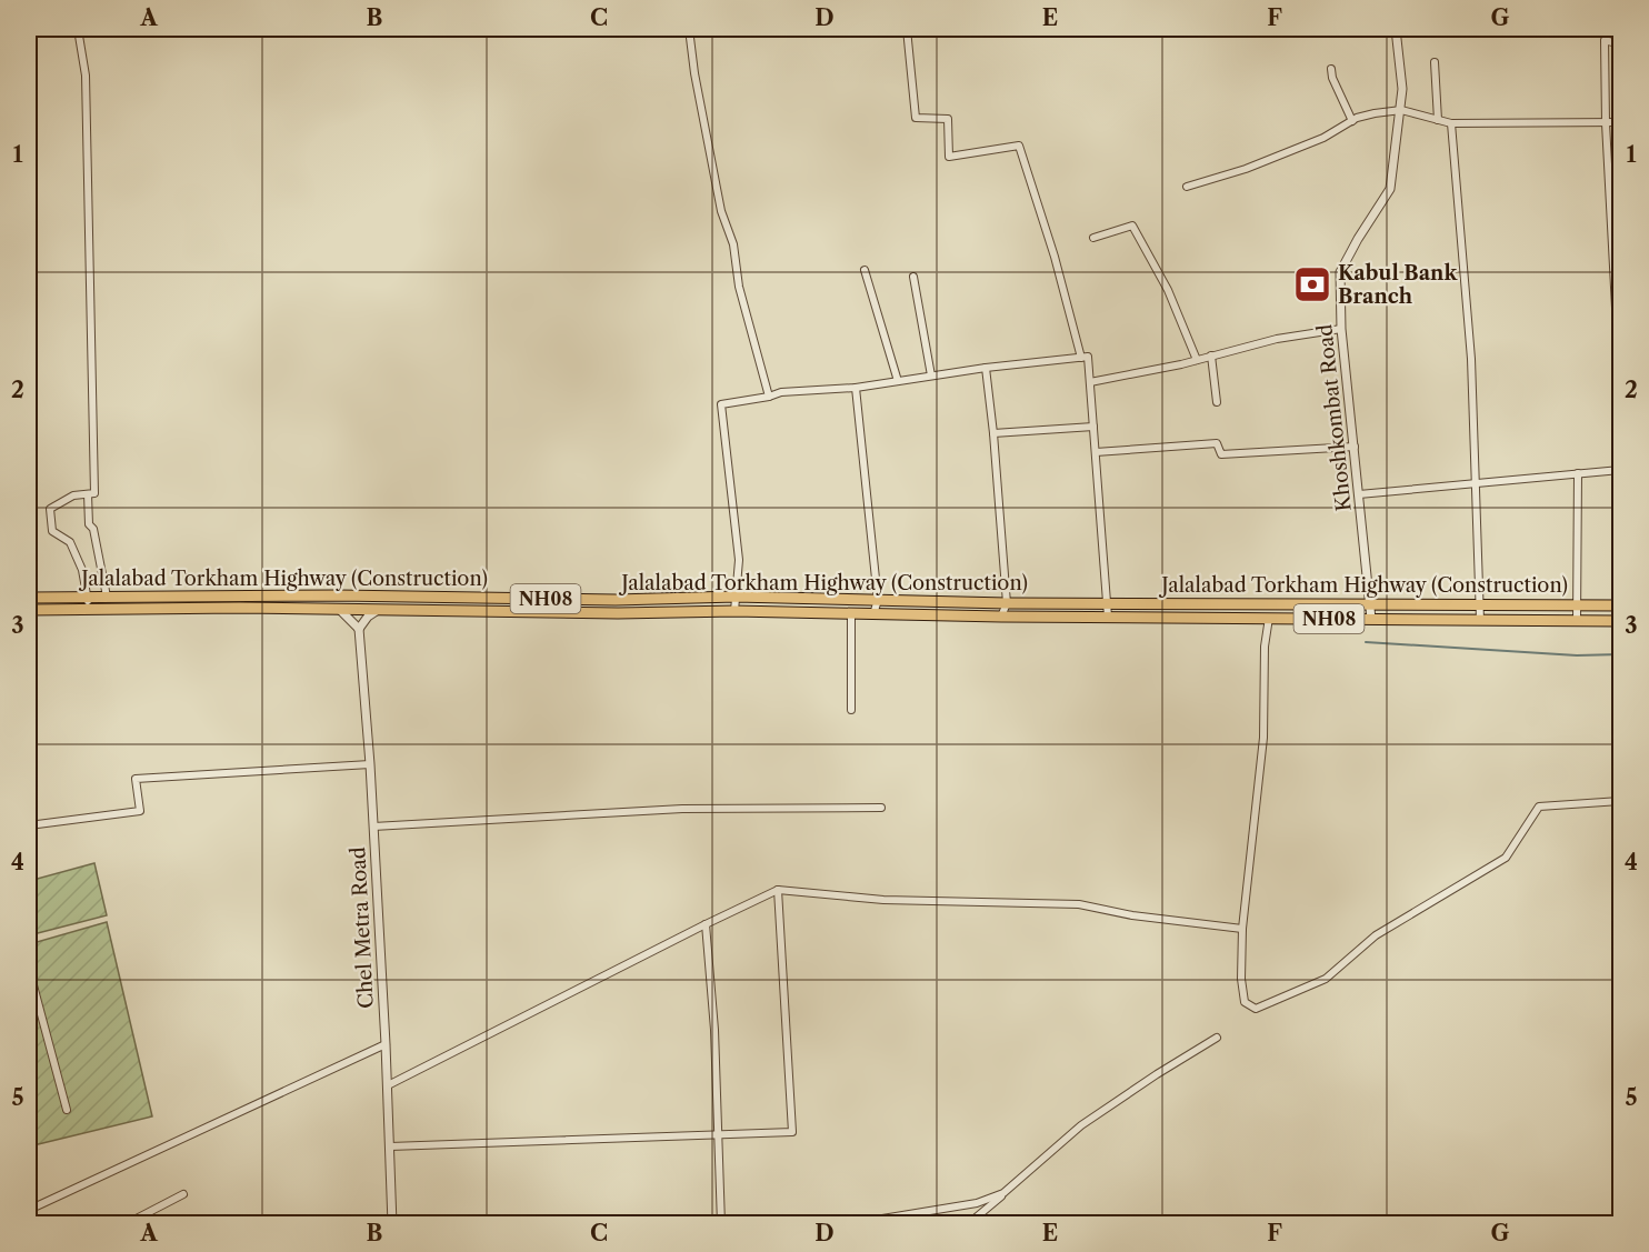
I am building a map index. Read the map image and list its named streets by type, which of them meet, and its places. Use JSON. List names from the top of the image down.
{
  "streets": {
    "highway": ["Jalalabad Torkham Highway (Construction)", "NH08"],
    "street": ["Khoshkombat Road", "Chel Metra Road"]
  },
  "crossings": [
    ["Khoshkombat Road", "Jalalabad Torkham Highway (Construction)"],
    ["Khoshkombat Road", "NH08"],
    ["Jalalabad Torkham Highway (Construction)", "NH08"]
  ],
  "places": {
    "bank": ["Kabul Bank Branch"]
  },
  "grid": {
    "columns": [
      "A",
      "B",
      "C",
      "D",
      "E",
      "F",
      "G"
    ],
    "rows": [
      "1",
      "2",
      "3",
      "4",
      "5"
    ]
  }
}
